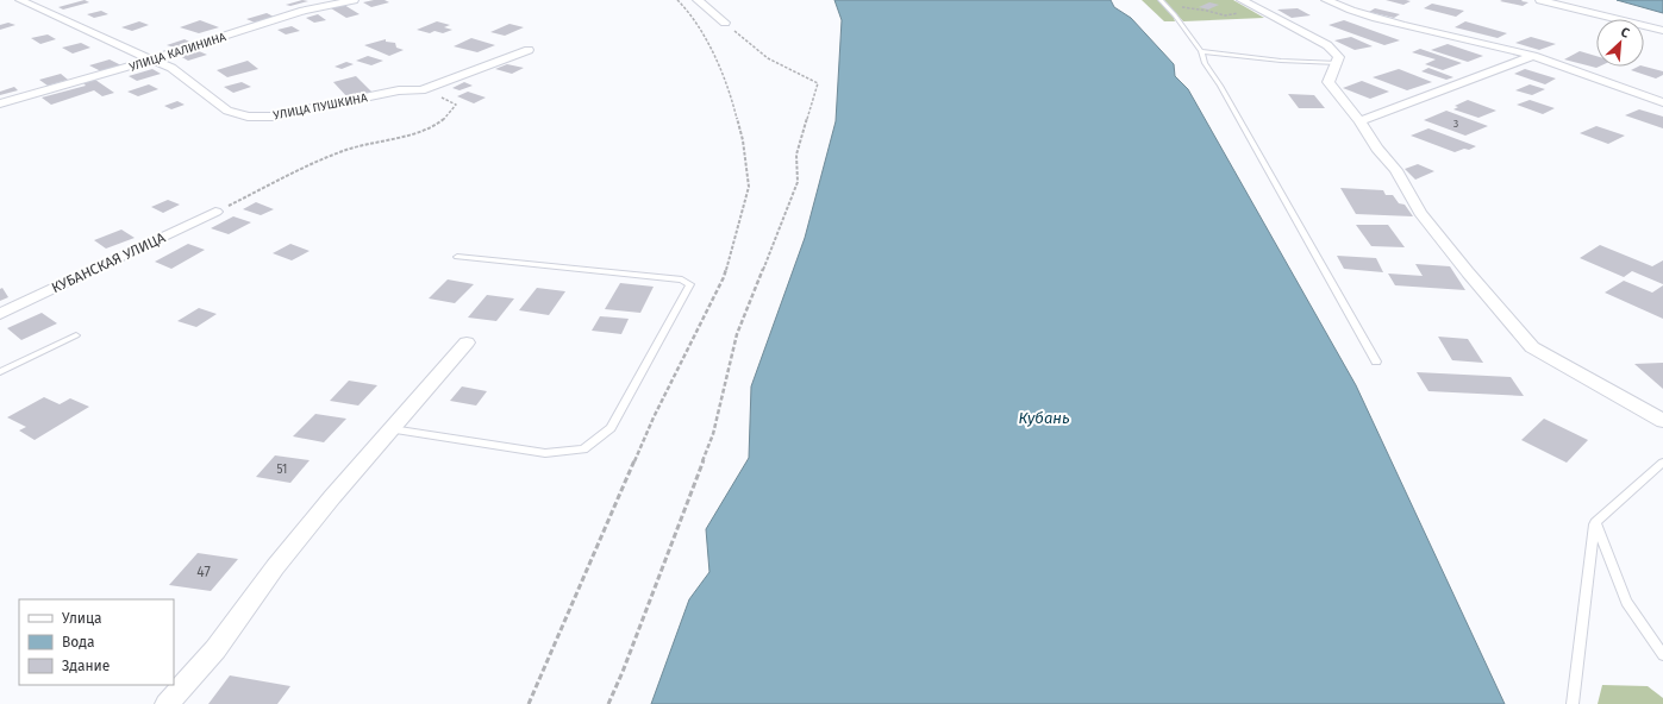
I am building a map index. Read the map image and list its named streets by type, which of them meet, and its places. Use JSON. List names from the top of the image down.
{
  "streets": {
    "street": ["УЛИЦА КАЛИНИНА", "УЛИЦА ПУШКИНА", "КУБАНСКАЯ УЛИЦА"]
  },
  "crossings": [
    ["УЛИЦА КАЛИНИНА", "УЛИЦА ПУШКИНА"]
  ],
  "water": ["Кубань"],
  "house_numbers": ["3", "51", "47"],
  "legend": ["Улица", "Вода", "Здание"],
  "north": "top right"
}
